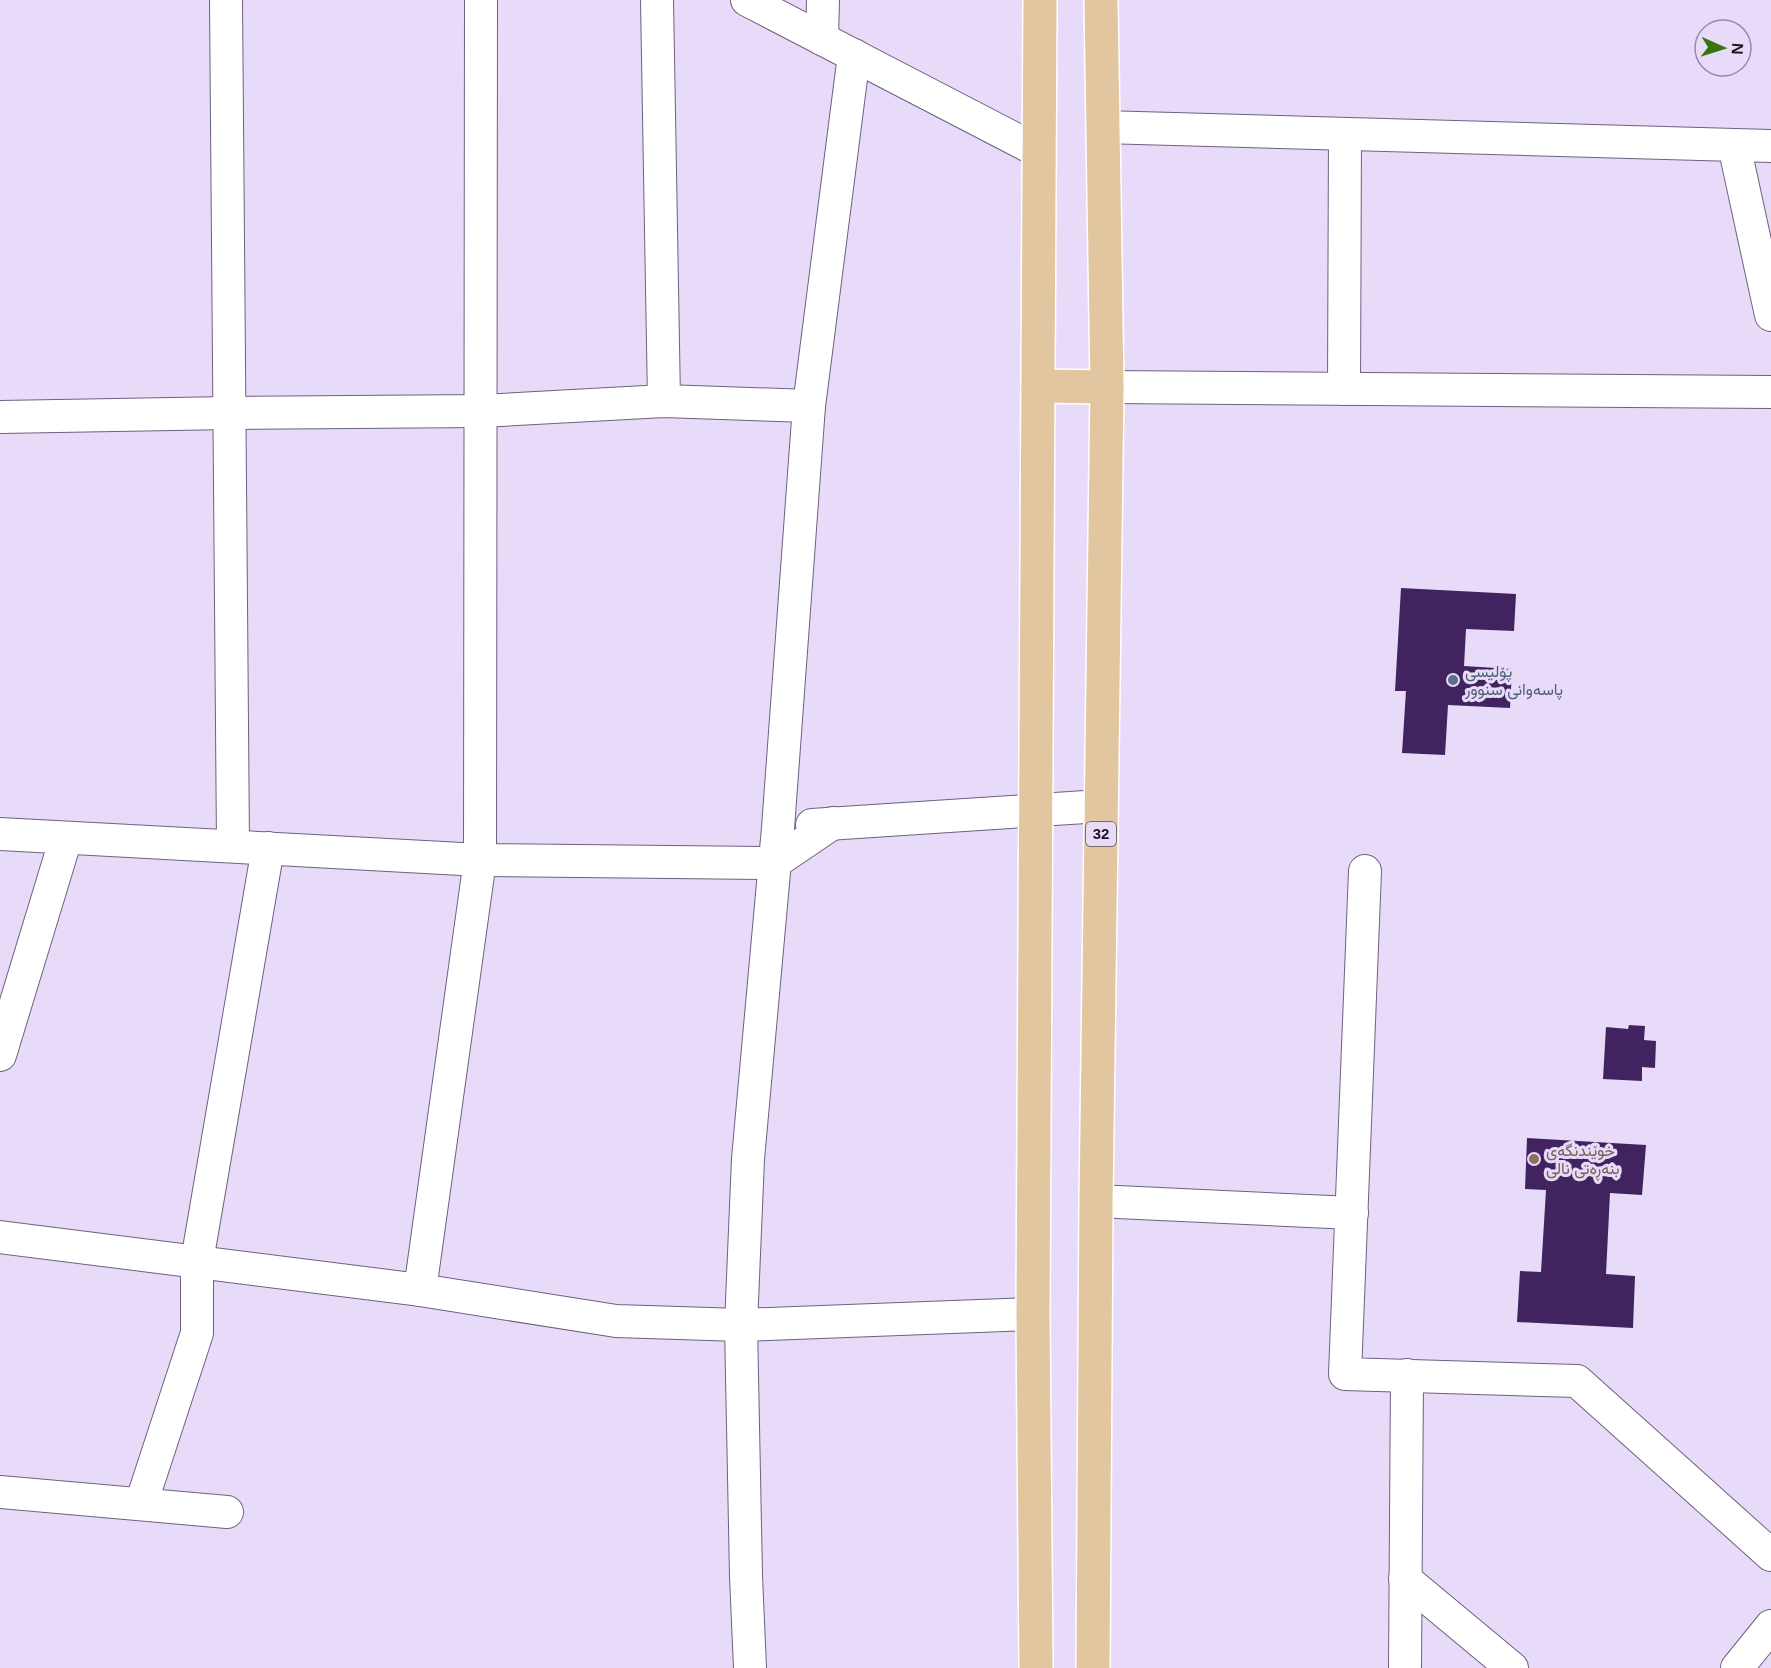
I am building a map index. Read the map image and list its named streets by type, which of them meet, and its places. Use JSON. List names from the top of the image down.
{
  "streets": {
    "main road": ["32"]
  },
  "places": ["پۆلیسی پاسەوانی سنوور", "خوێندنگەی بنەڕەتی نالی"],
  "north": "right"
}
